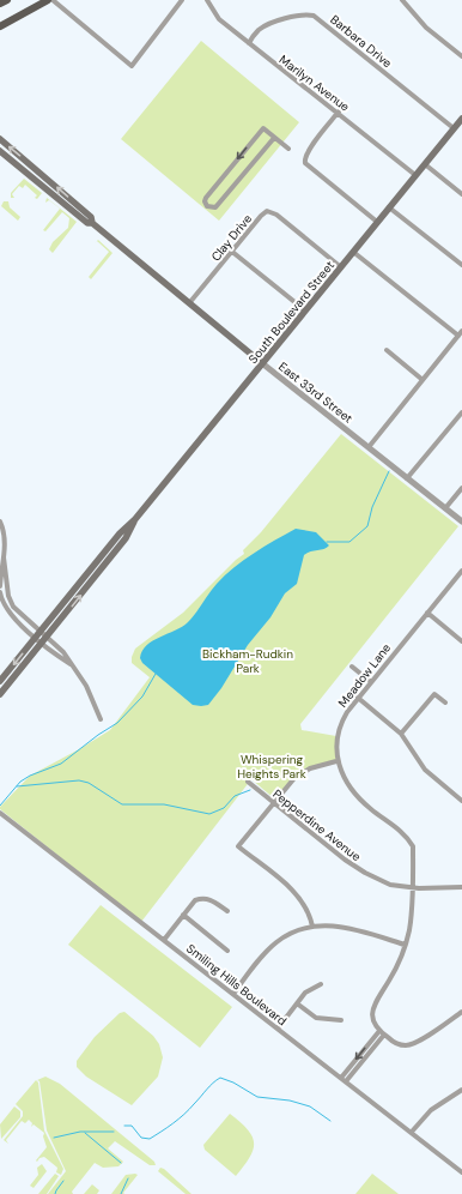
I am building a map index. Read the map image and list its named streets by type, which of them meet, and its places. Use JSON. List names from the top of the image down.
{
  "streets": {
    "main road": ["South Boulevard Street", "East 33rd Street"],
    "street": [
      "Barbara Drive",
      "Marilyn Avenue",
      "Clay Drive",
      "Meadow Lane",
      "Pepperdine Avenue",
      "Smiling Hills Boulevard"
    ]
  },
  "crossings": [
    ["Barbara Drive", "Marilyn Avenue"],
    ["Barbara Drive", "South Boulevard Street"],
    ["Marilyn Avenue", "South Boulevard Street"],
    ["Clay Drive", "South Boulevard Street"],
    ["Clay Drive", "East 33rd Street"],
    ["South Boulevard Street", "East 33rd Street"],
    ["Meadow Lane", "Pepperdine Avenue"]
  ],
  "parks": ["Bickham-Rudkin Park", "Whispering Heights Park"]
}
